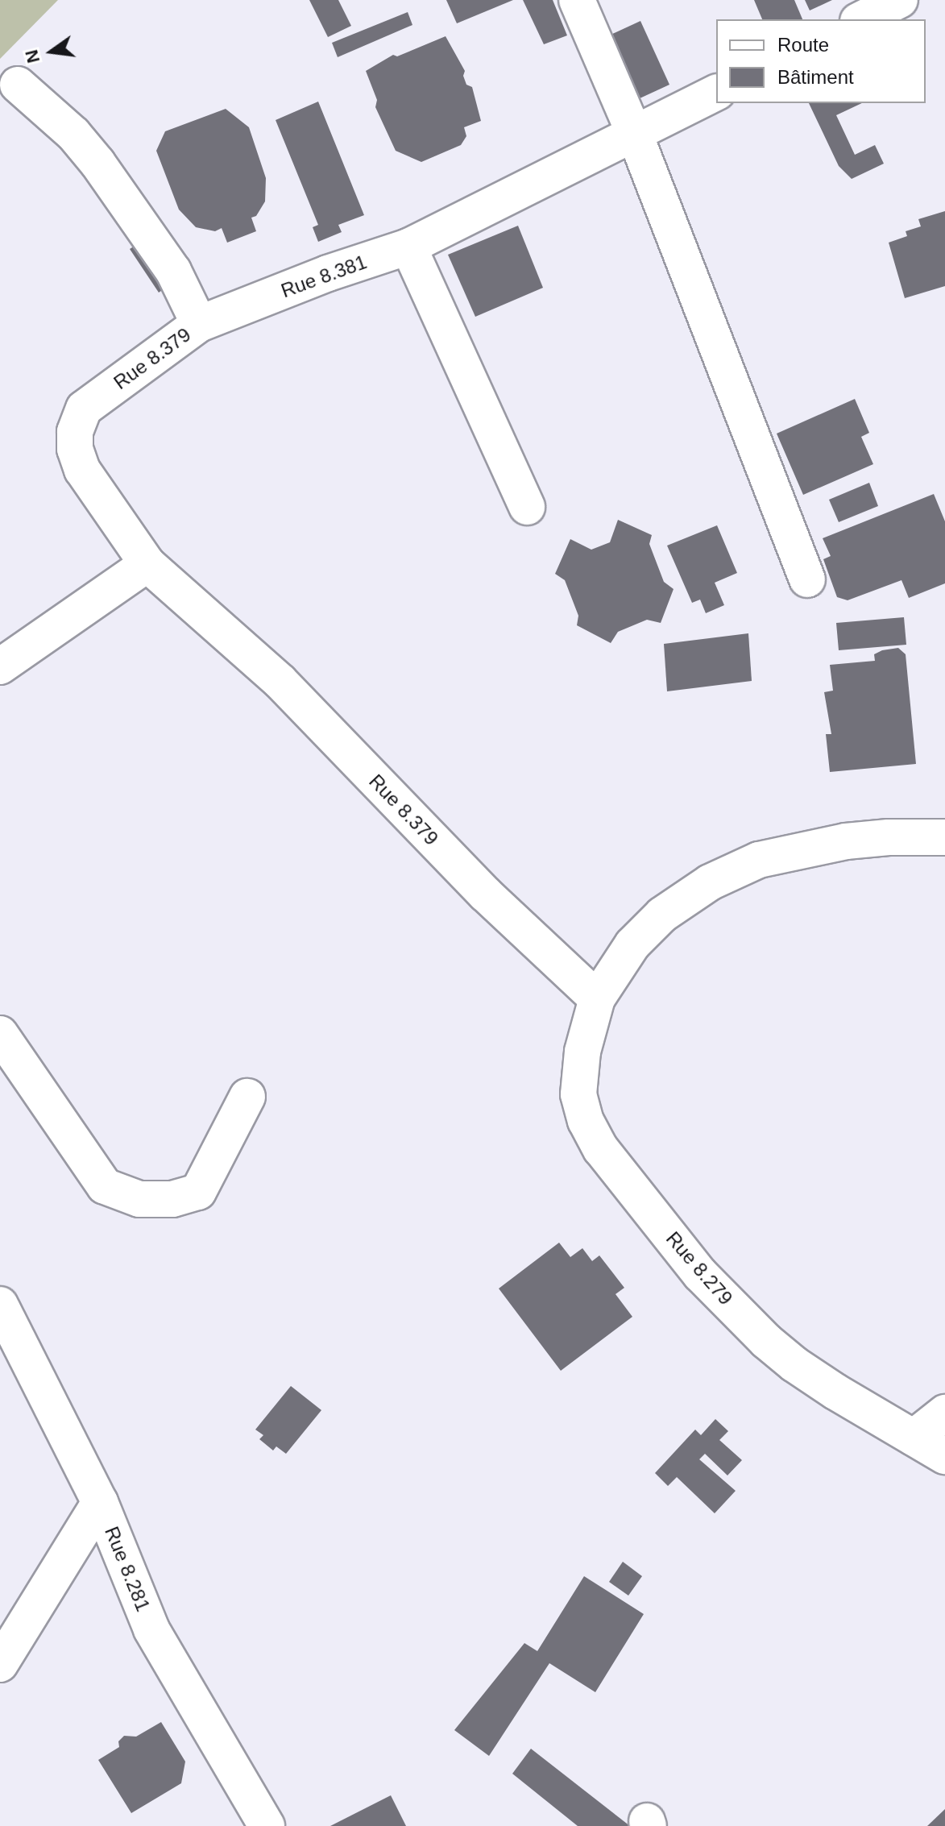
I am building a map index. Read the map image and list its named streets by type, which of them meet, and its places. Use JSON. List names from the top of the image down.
{
  "streets": {
    "street": [
      "Rue 8.381",
      "Rue 8.379",
      "Rue 8.279",
      "Rue 8.281"
    ]
  },
  "crossings": [
    ["Rue 8.381", "Rue 8.379"],
    ["Rue 8.379", "Rue 8.279"]
  ],
  "legend": ["Route", "Bâtiment"],
  "north": "left"
}
